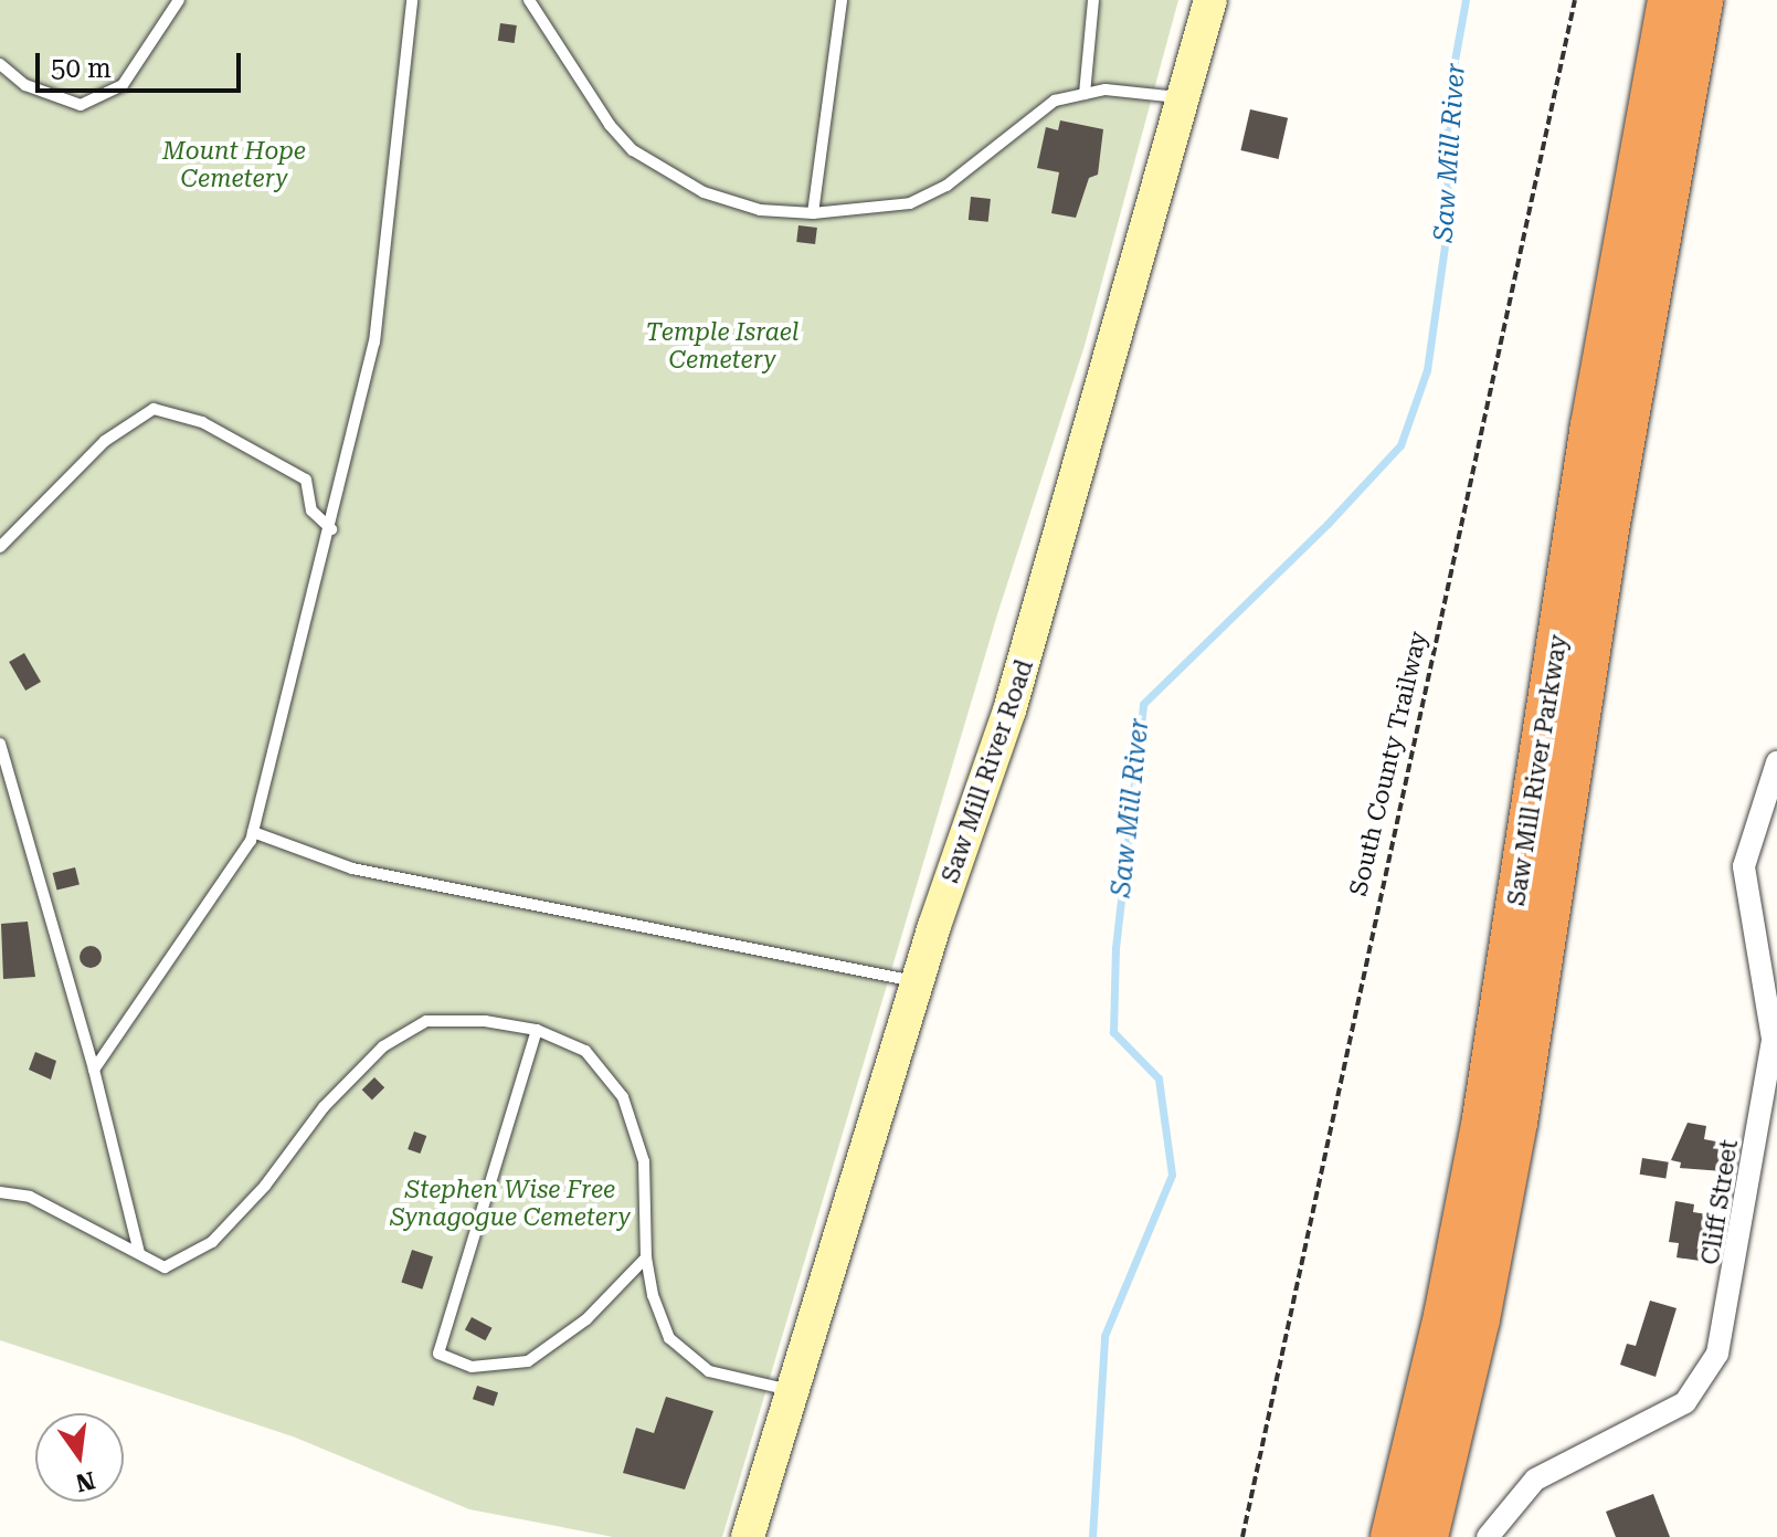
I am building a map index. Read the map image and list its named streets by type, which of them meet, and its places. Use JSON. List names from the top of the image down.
{
  "streets": {
    "highway": ["Saw Mill River Parkway"],
    "main road": ["Saw Mill River Road"],
    "street": ["Cliff Street"],
    "path": ["South County Trailway"]
  },
  "water": ["Saw Mill River"],
  "parks": ["Mount Hope Cemetery", "Temple Israel Cemetery", "Stephen Wise Free Synagogue Cemetery"],
  "scale_bar": "50 m",
  "north": "bottom"
}
